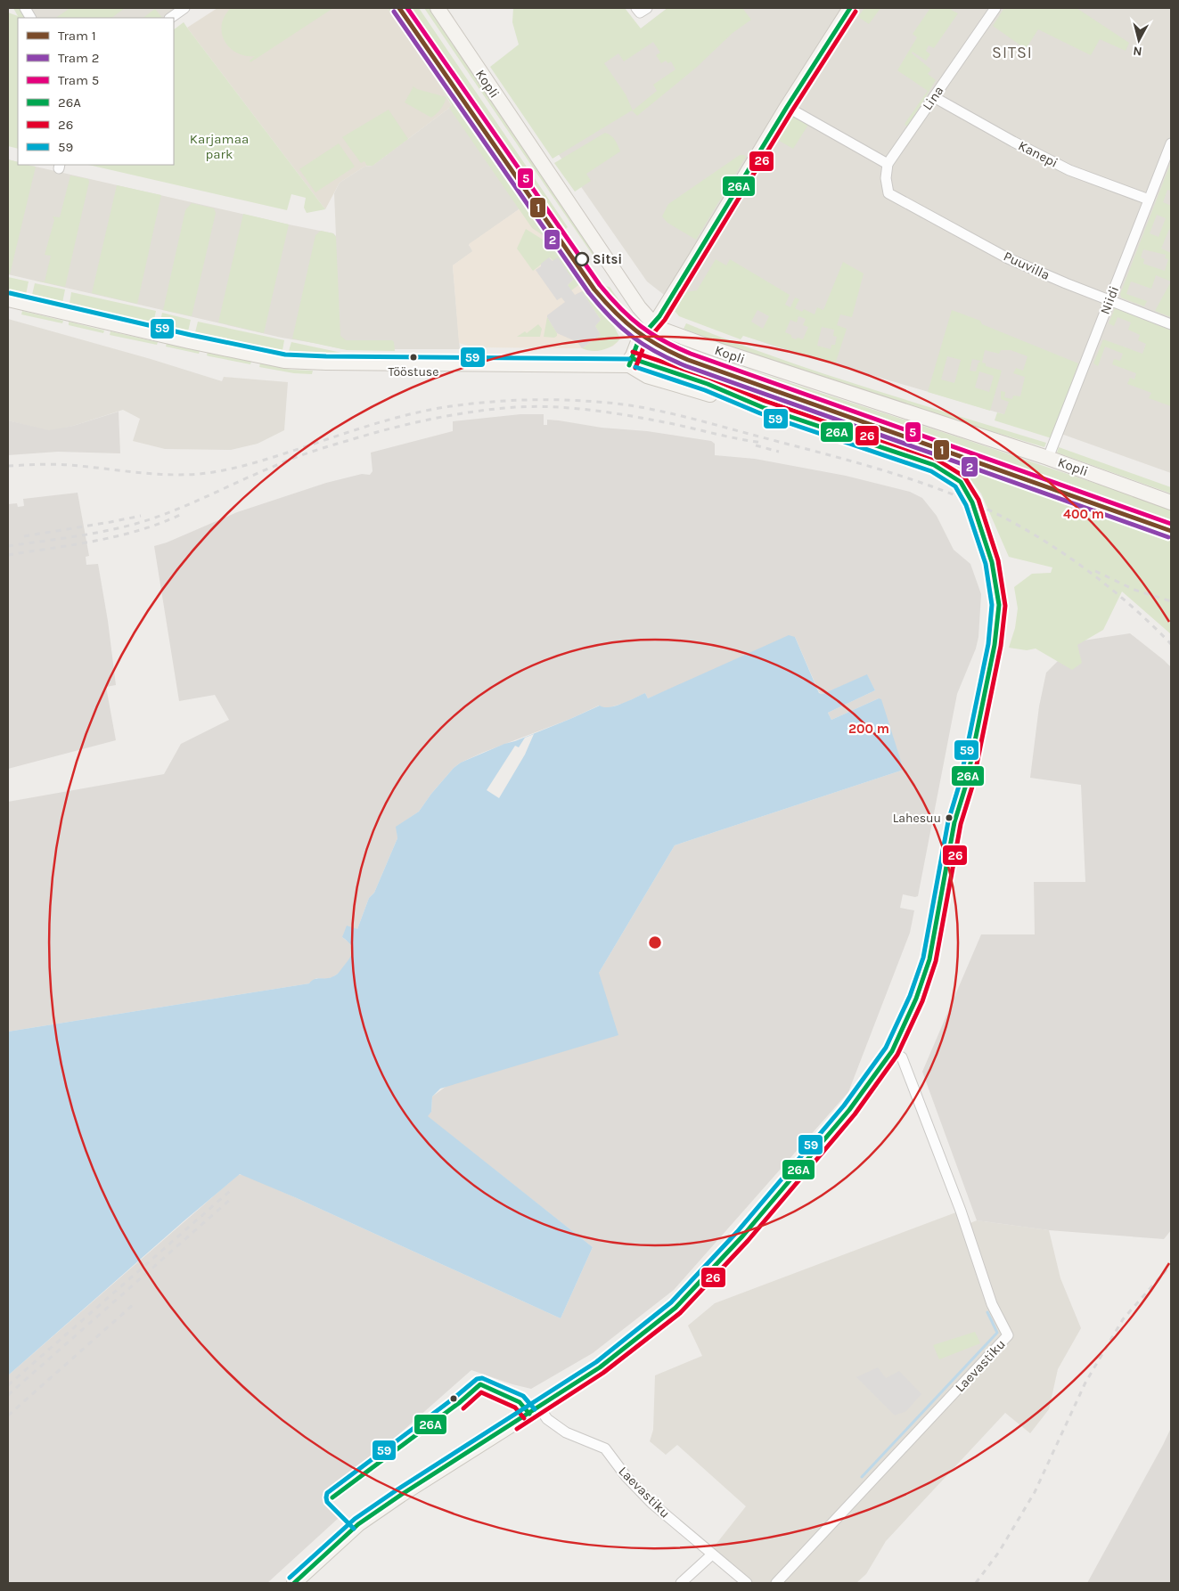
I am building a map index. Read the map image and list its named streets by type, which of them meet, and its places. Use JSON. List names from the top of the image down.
{
  "streets": {
    "street": [
      "Kopli",
      "Lina",
      "Kanepi",
      "Puuvilla",
      "Niidi",
      "Laevastiku"
    ]
  },
  "crossings": [
    ["Kopli", "Niidi"],
    ["Lina", "Kanepi"],
    ["Lina", "Puuvilla"],
    ["Kanepi", "Niidi"],
    ["Puuvilla", "Niidi"]
  ],
  "districts": ["SITSI"],
  "parks": ["Karjamaa park"],
  "places": ["Sitsi", "Tööstuse", "Lahesuu"],
  "lines": [
    "tram line 1",
    "tram line 5",
    "transit line 26A",
    "tram line 2",
    "transit line 26",
    "transit line 59"
  ],
  "legend": [
    "Tram 1",
    "Tram 2",
    "Tram 5",
    "26A",
    "26",
    "59"
  ],
  "north": "bottom",
  "rings": ["400 m", "200 m"]
}
